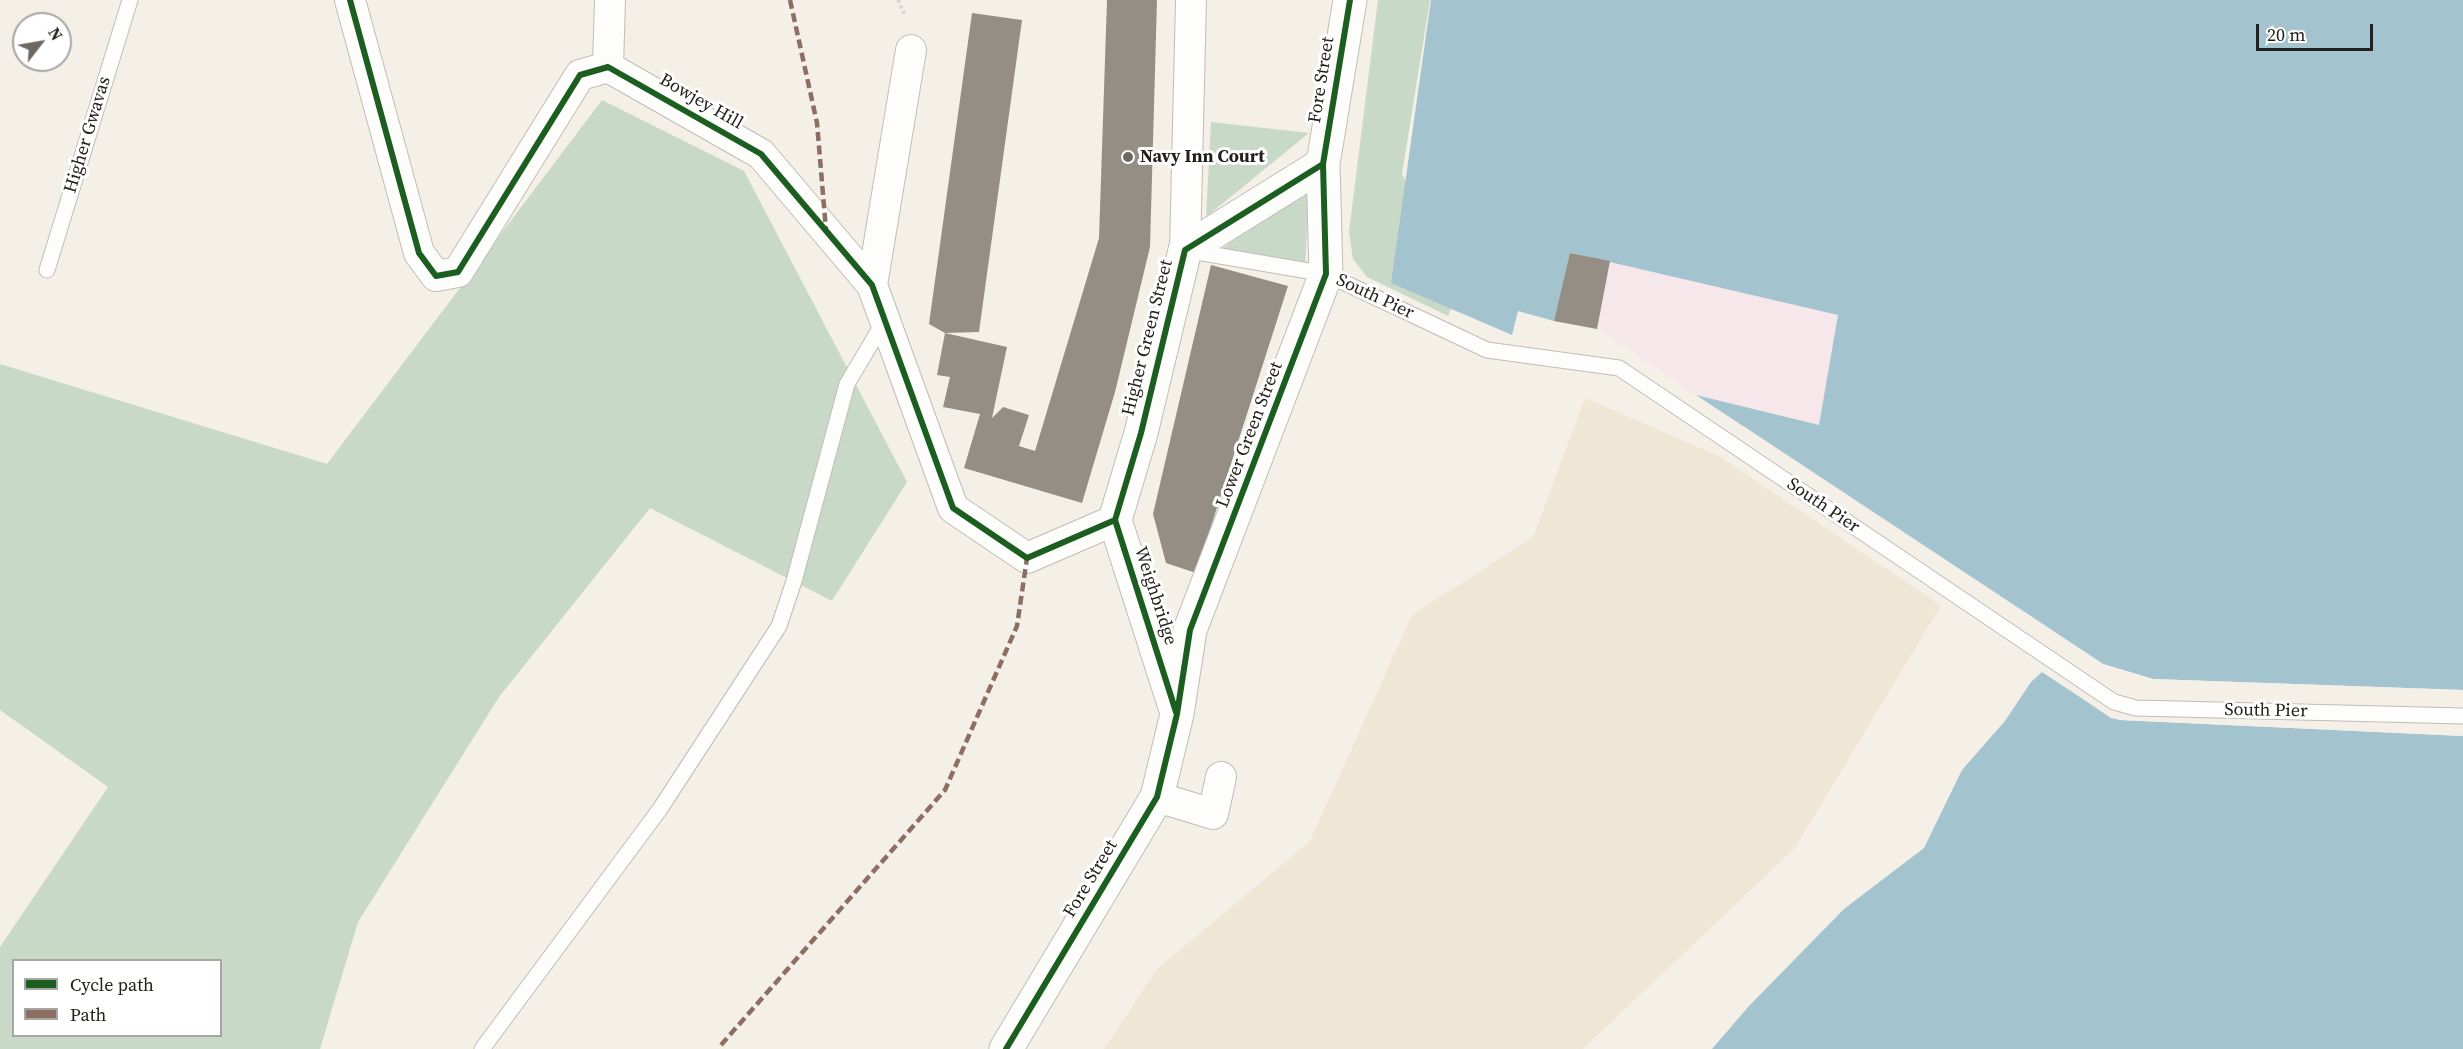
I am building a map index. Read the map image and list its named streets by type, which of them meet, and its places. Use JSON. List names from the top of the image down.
{
  "streets": {
    "street": [
      "Fore Street",
      "Bowjey Hill",
      "Higher Green Street",
      "Lower Green Street",
      "Weighbridge"
    ],
    "lane": ["Higher Gwavas", "South Pier"]
  },
  "crossings": [
    ["Fore Street", "Higher Green Street"],
    ["Fore Street", "Lower Green Street"],
    ["Fore Street", "Weighbridge"],
    ["Bowjey Hill", "Higher Green Street"],
    ["Bowjey Hill", "Weighbridge"],
    ["South Pier", "Higher Green Street"],
    ["South Pier", "Lower Green Street"],
    ["Higher Green Street", "Lower Green Street"],
    ["Higher Green Street", "Weighbridge"],
    ["Lower Green Street", "Weighbridge"]
  ],
  "places": ["Navy Inn Court"],
  "legend": ["Cycle path", "Path"],
  "scale_bar": "20 m",
  "north": "top right"
}
